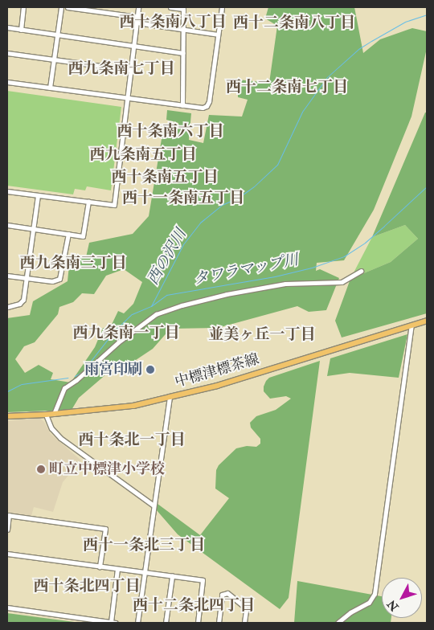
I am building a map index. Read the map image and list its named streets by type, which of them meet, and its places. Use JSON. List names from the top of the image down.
{
  "streets": {
    "main road": ["中標津標茶線"]
  },
  "districts": [
    "西十条南八丁目",
    "西十二条南八丁目",
    "西九条南七丁目",
    "西十二条南七丁目",
    "西十条南六丁目",
    "西九条南五丁目",
    "西十条南五丁目",
    "西十一条南五丁目",
    "西九条南三丁目",
    "西九条南一丁目",
    "並美ヶ丘一丁目",
    "西十条北一丁目",
    "西十一条北三丁目",
    "西十条北四丁目",
    "西十二条北四丁目"
  ],
  "water": ["西の沢川", "タワラマップ川"],
  "places": ["雨宮印刷", "町立中標津小学校"],
  "north": "bottom left"
}
